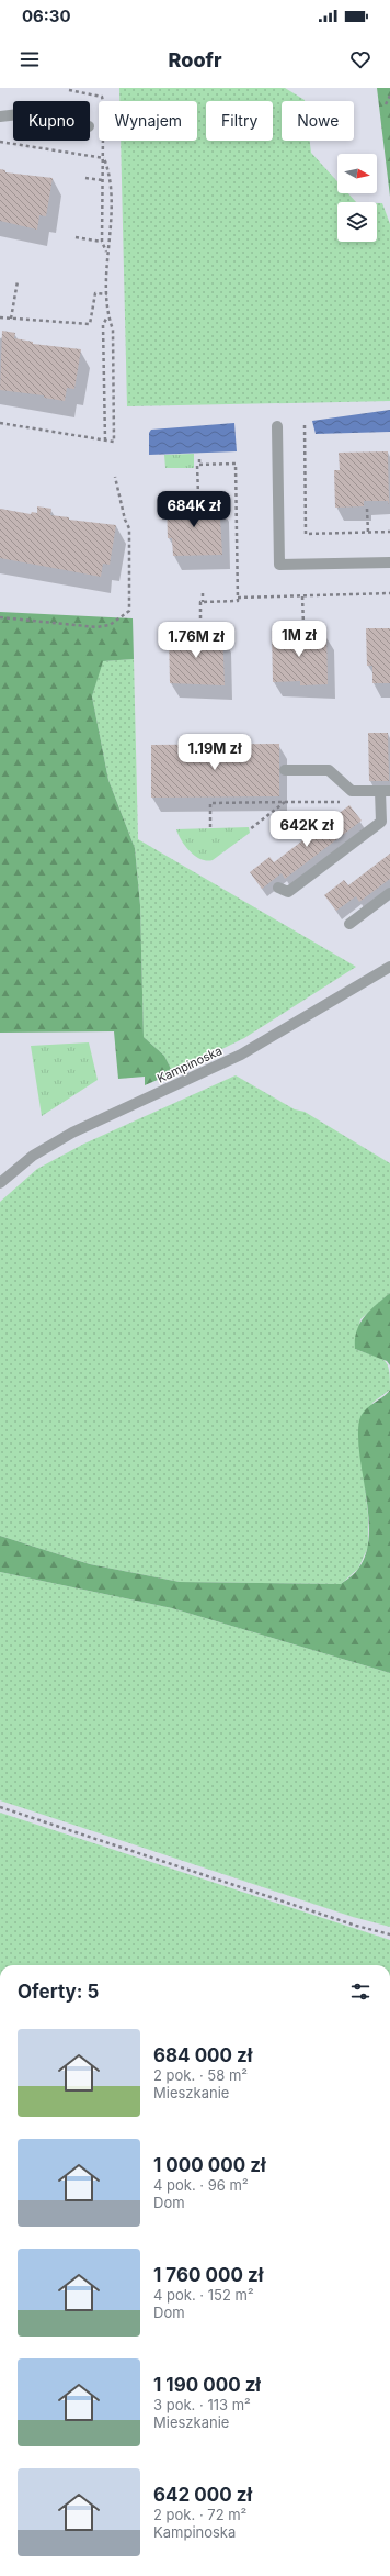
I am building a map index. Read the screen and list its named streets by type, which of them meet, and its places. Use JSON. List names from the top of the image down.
{
  "streets": {
    "street": ["Kampinoska"]
  },
  "north": "right",
  "page": {
    "status": "06:30",
    "header": "Roofr",
    "chip": [
      "Kupno",
      "Wynajem",
      "Filtry",
      "Nowe"
    ],
    "price": [
      "684K zł",
      "1M zł",
      "1.76M zł",
      "1.19M zł",
      "642K zł"
    ],
    "heading": "Oferty: 5",
    "list": [
      {
        "name": "684 000 zł",
        "note": "2 pok. · 58 m² · Mieszkanie"
      },
      {
        "name": "1 000 000 zł",
        "note": "4 pok. · 96 m² · Dom"
      },
      {
        "name": "1 760 000 zł",
        "note": "4 pok. · 152 m² · Dom"
      },
      {
        "name": "1 190 000 zł",
        "note": "3 pok. · 113 m² · Mieszkanie"
      },
      {
        "name": "642 000 zł",
        "note": "2 pok. · 72 m² · Kampinoska"
      }
    ]
  }
}
